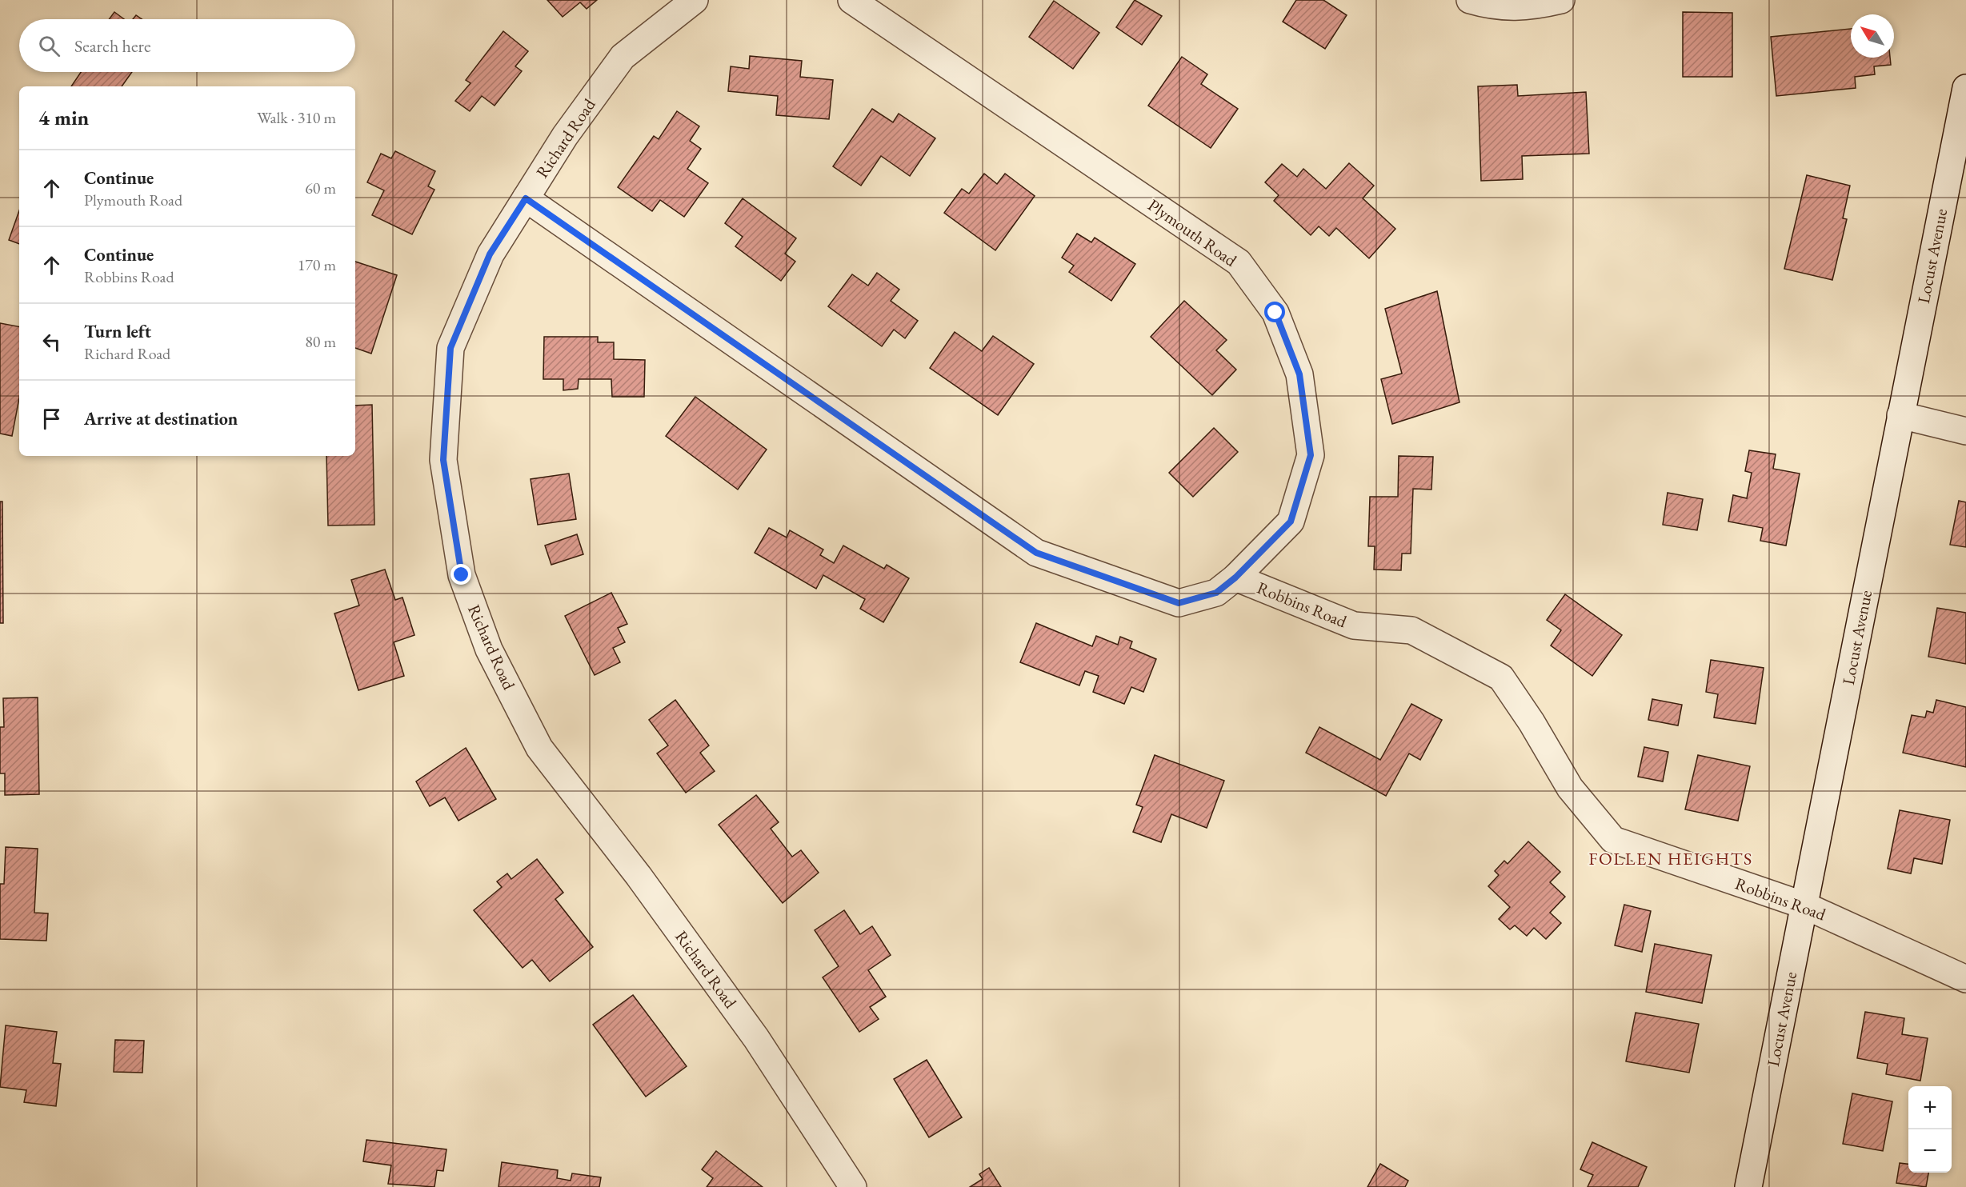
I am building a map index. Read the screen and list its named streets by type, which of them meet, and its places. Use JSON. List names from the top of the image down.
{
  "streets": {
    "street": [
      "Richard Road",
      "Plymouth Road",
      "Locust Avenue",
      "Robbins Road"
    ]
  },
  "crossings": [
    ["Richard Road", "Robbins Road"],
    ["Plymouth Road", "Robbins Road"],
    ["Locust Avenue", "Robbins Road"]
  ],
  "districts": ["FOLLEN HEIGHTS"],
  "north": "top left",
  "page": {
    "search": "Search here",
    "heading": ["4 min", "Walk · 310 m"],
    "list": [
      ["Continue", "Plymouth Road", "60 m"],
      ["Continue", "Robbins Road", "170 m"],
      ["Turn left", "Richard Road", "80 m"],
      "Arrive at destination"
    ],
    "map_buttons": ["+", "−"]
  }
}
